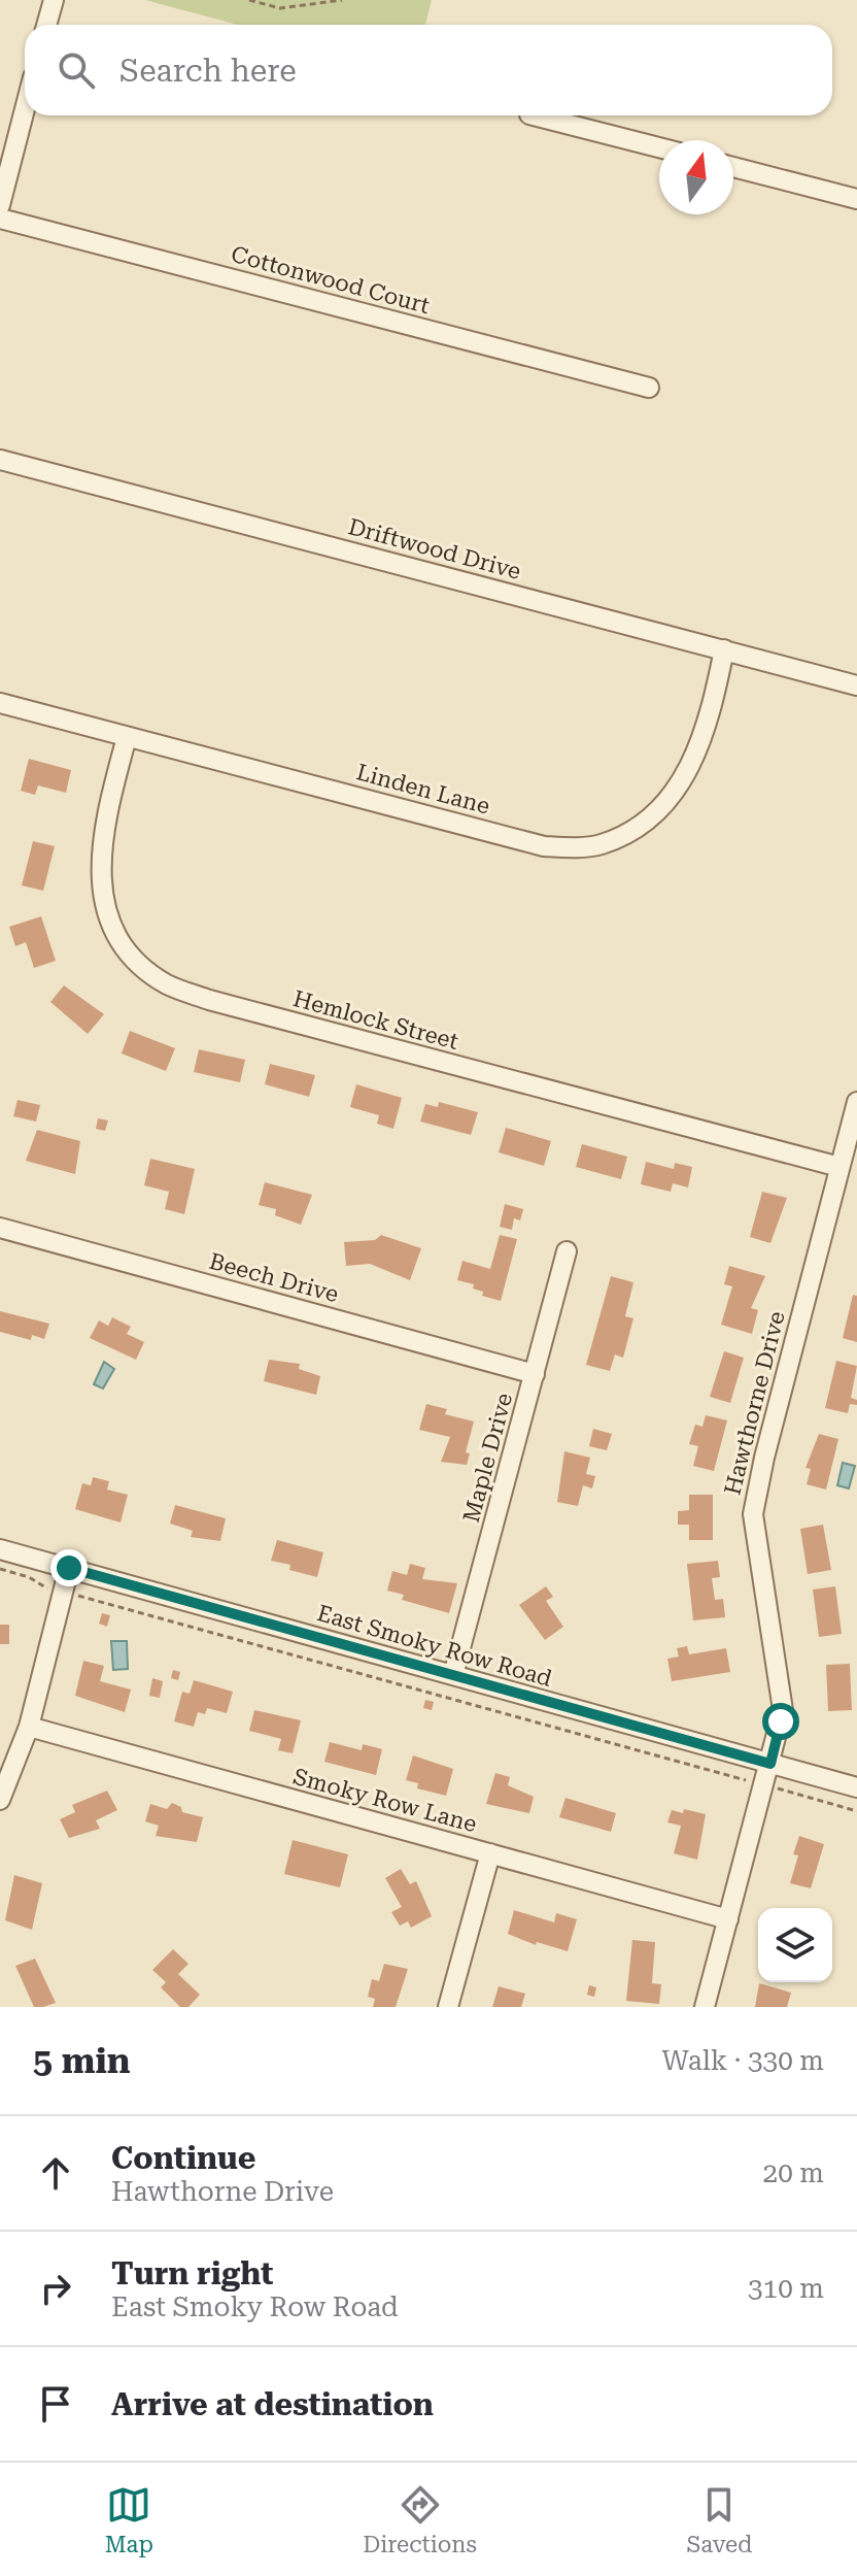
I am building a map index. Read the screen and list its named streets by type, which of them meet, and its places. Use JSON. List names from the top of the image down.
{
  "streets": {
    "street": [
      "Cottonwood Court",
      "Driftwood Drive",
      "Linden Lane",
      "Hemlock Street",
      "Beech Drive",
      "Hawthorne Drive",
      "Maple Drive",
      "East Smoky Row Road",
      "Smoky Row Lane"
    ]
  },
  "crossings": [
    ["Driftwood Drive", "Linden Lane"],
    ["Linden Lane", "Hemlock Street"],
    ["Hemlock Street", "Hawthorne Drive"],
    ["Beech Drive", "Maple Drive"],
    ["Hawthorne Drive", "East Smoky Row Road"],
    ["Hawthorne Drive", "Smoky Row Lane"],
    ["Maple Drive", "East Smoky Row Road"]
  ],
  "north": "top",
  "page": {
    "search": "Search here",
    "heading": ["5 min", "Walk · 330 m"],
    "list": [
      ["Continue", "Hawthorne Drive", "20 m"],
      ["Turn right", "East Smoky Row Road", "310 m"],
      "Arrive at destination"
    ],
    "nav": ["Map", "Directions", "Saved"]
  }
}
